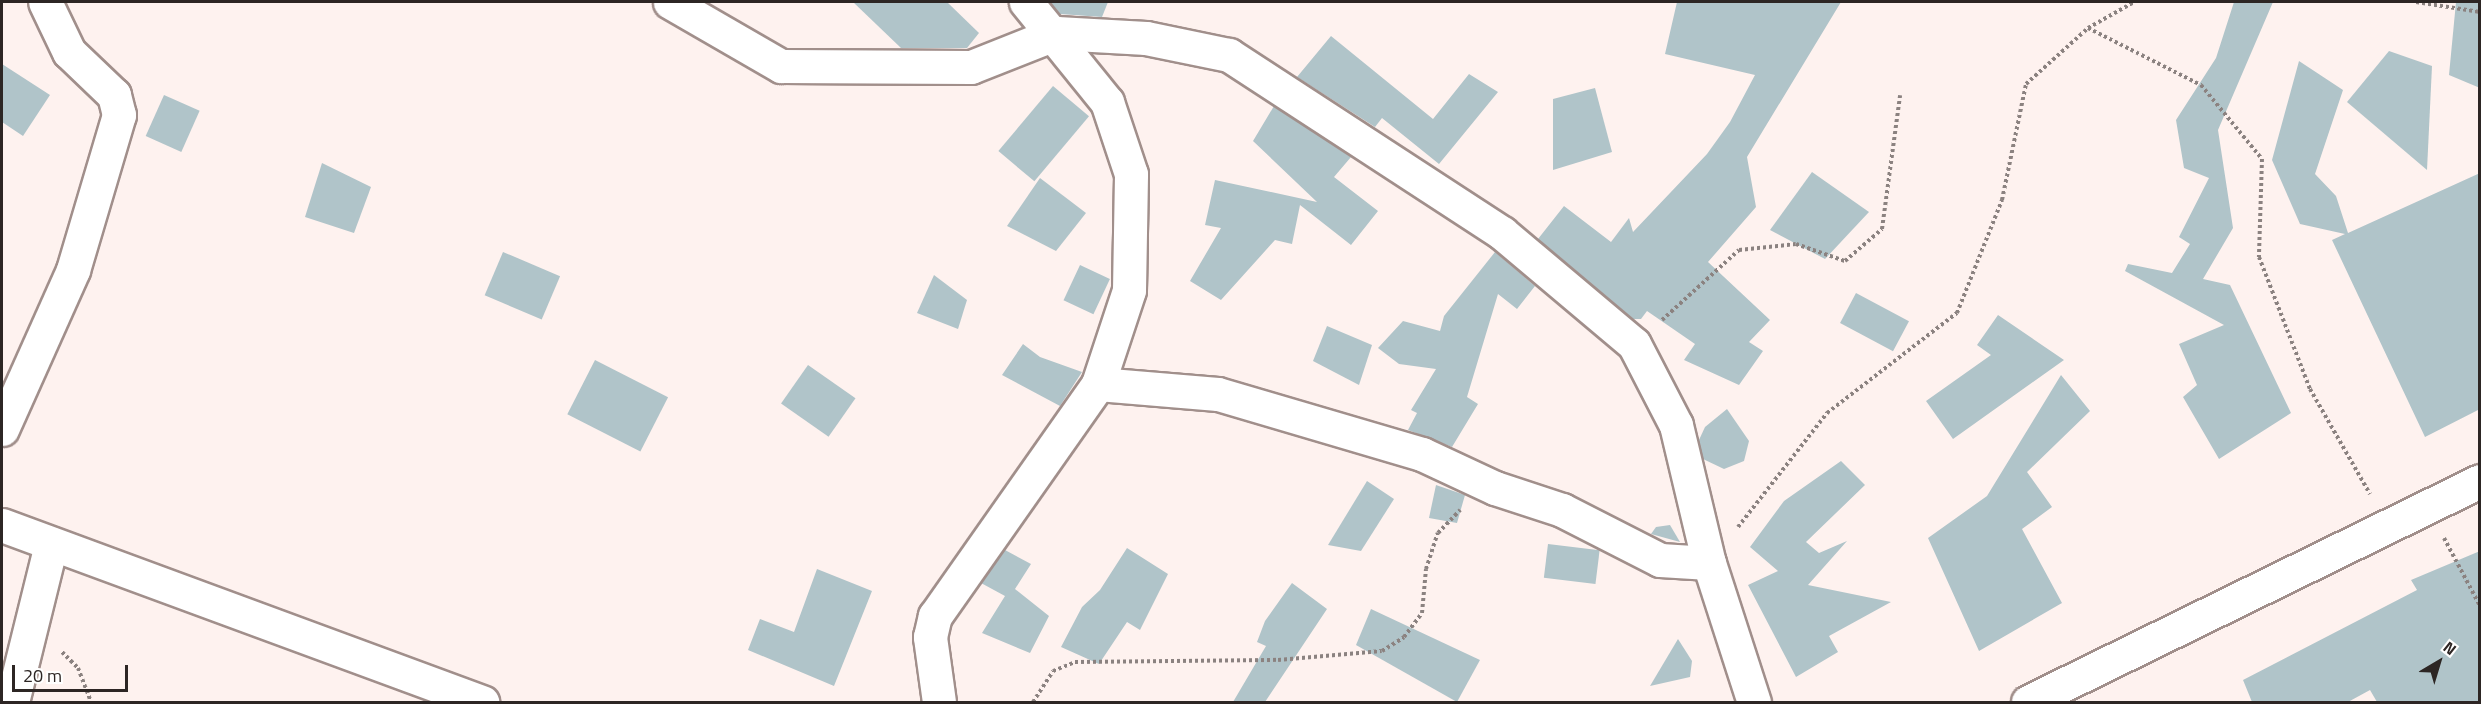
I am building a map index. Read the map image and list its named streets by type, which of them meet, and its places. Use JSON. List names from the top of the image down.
{
  "scale_bar": "20 m",
  "north": "top right"
}
